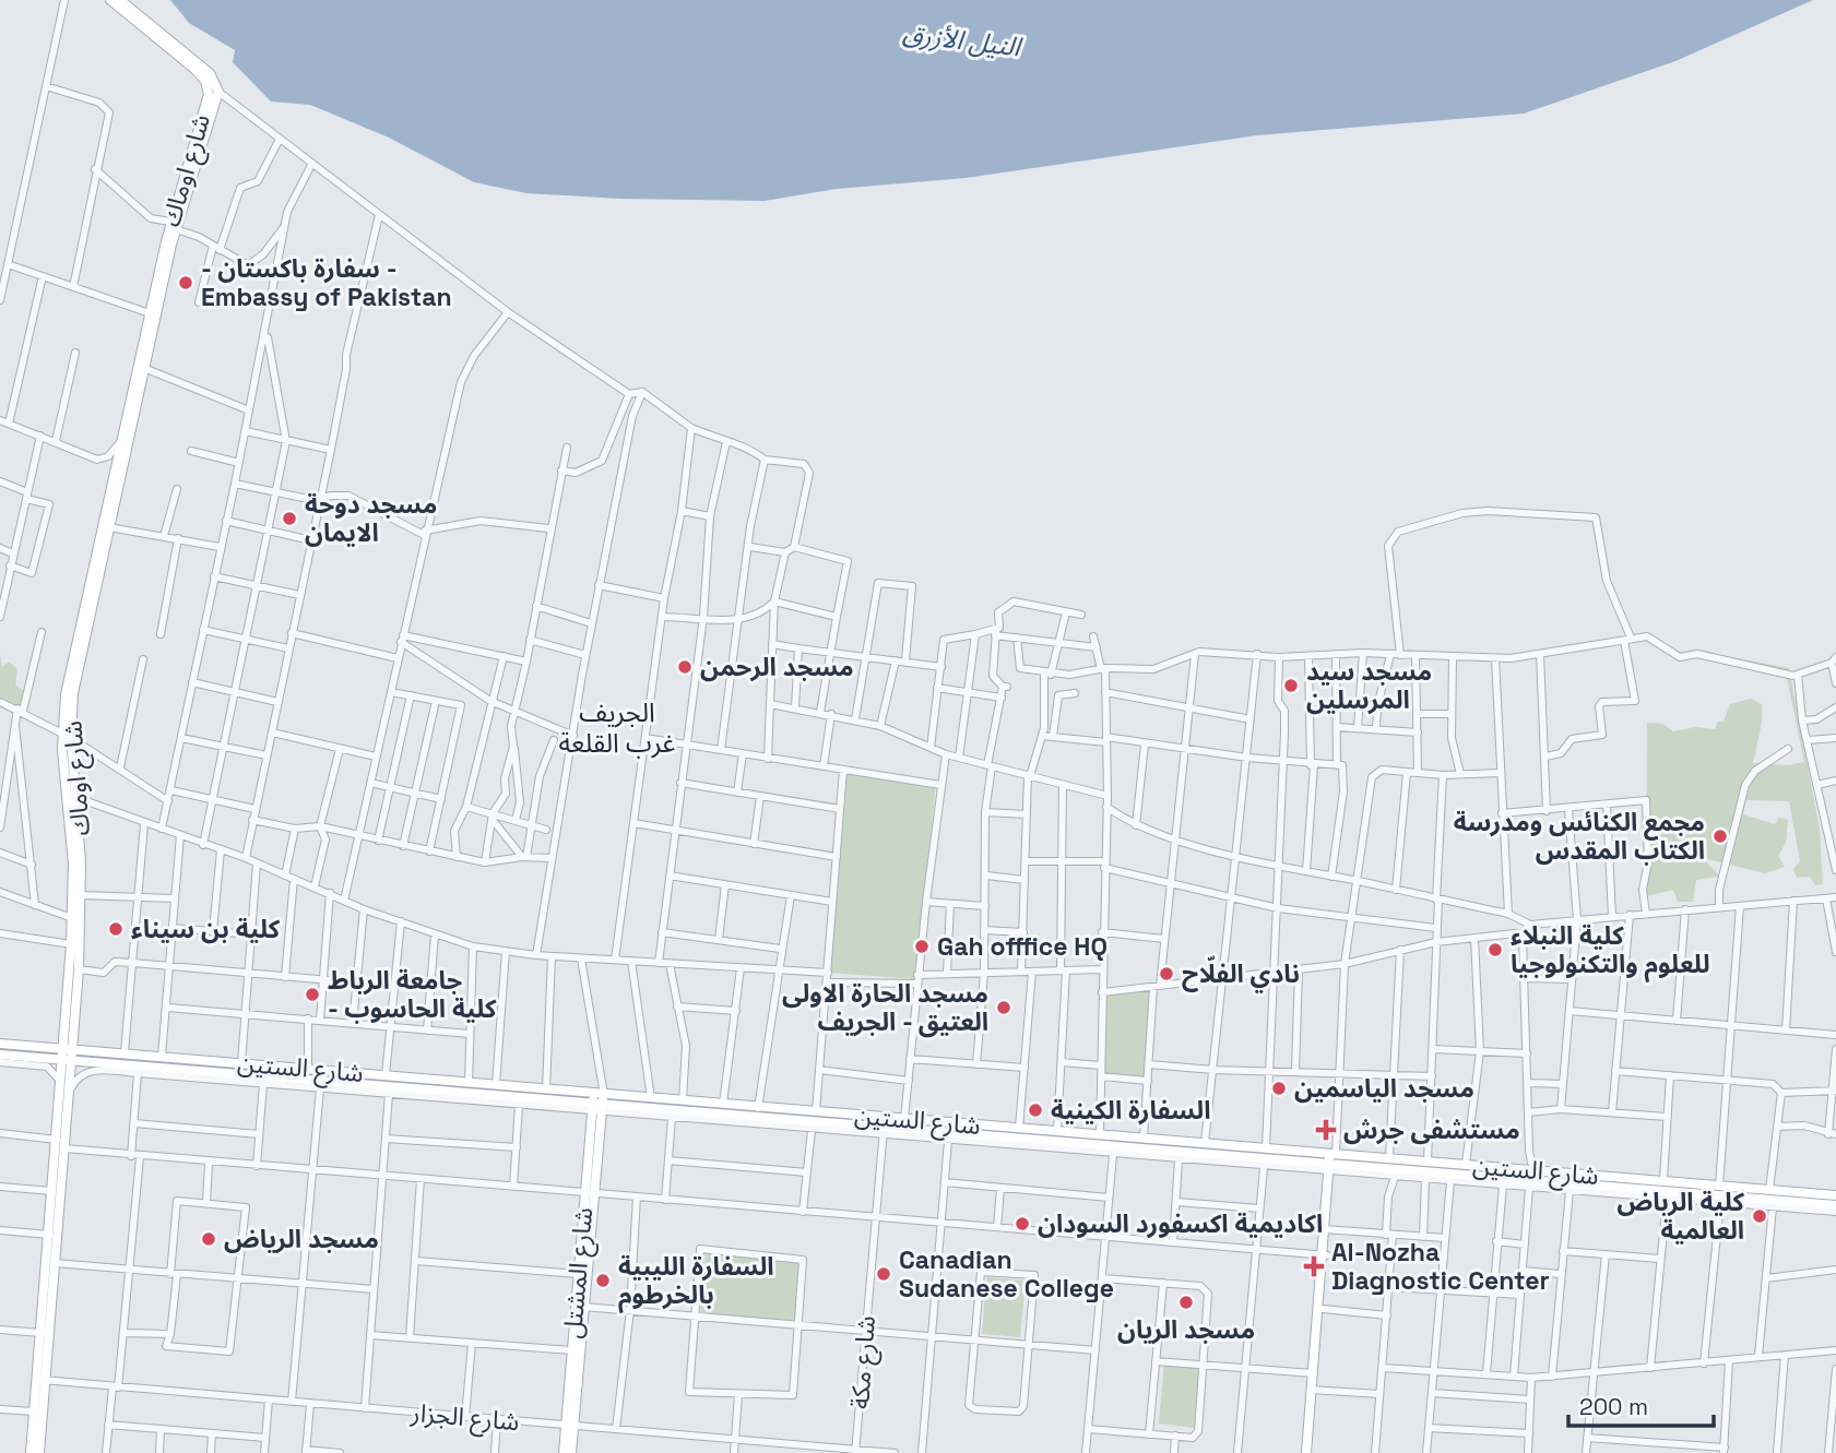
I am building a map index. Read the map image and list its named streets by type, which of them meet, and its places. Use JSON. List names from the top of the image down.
{
  "streets": {
    "main road": ["شارع اوماك", "شارع الستين", "شارع المشتل"],
    "street": ["شارع مكة", "شارع الجزار"]
  },
  "crossings": [
    ["شارع اوماك", "شارع الستين"],
    ["شارع اوماك", "شارع الجزار"],
    ["شارع الستين", "شارع المشتل"],
    ["شارع الستين", "شارع مكة"],
    ["شارع المشتل", "شارع الجزار"],
    ["شارع مكة", "شارع الجزار"]
  ],
  "districts": ["الجريف غرب القلعة"],
  "water": ["النيل الأزرق"],
  "places": {
    "other": [
      "- سفارة باكستان - Embassy of Pakistan",
      "مسجد دوحة الايمان",
      "مسجد الرحمن",
      "مسجد سيد المرسلين",
      "مجمع الكنائس ومدرسة الكتاب المقدس",
      "كلية بن سيناء",
      "Gah offfice HQ",
      "كلية النبلاء للعلوم والتكنولوجيا",
      "نادي الفلّاح",
      "جامعة الرباط - كلية الحاسوب",
      "مسجد الحارة الاولى العتيق - الجريف",
      "مسجد الياسمين",
      "السفارة الكينية",
      "كلية الرباض العالمية",
      "اكاديمية اكسفورد السودان",
      "مسجد الرياض",
      "Canadian Sudanese College",
      "السفارة الليبية بالخرطوم",
      "مسجد الريان"
    ],
    "health": ["مستشفى جرش", "Al-Nozha Diagnostic Center"]
  },
  "scale_bar": "200 m"
}
